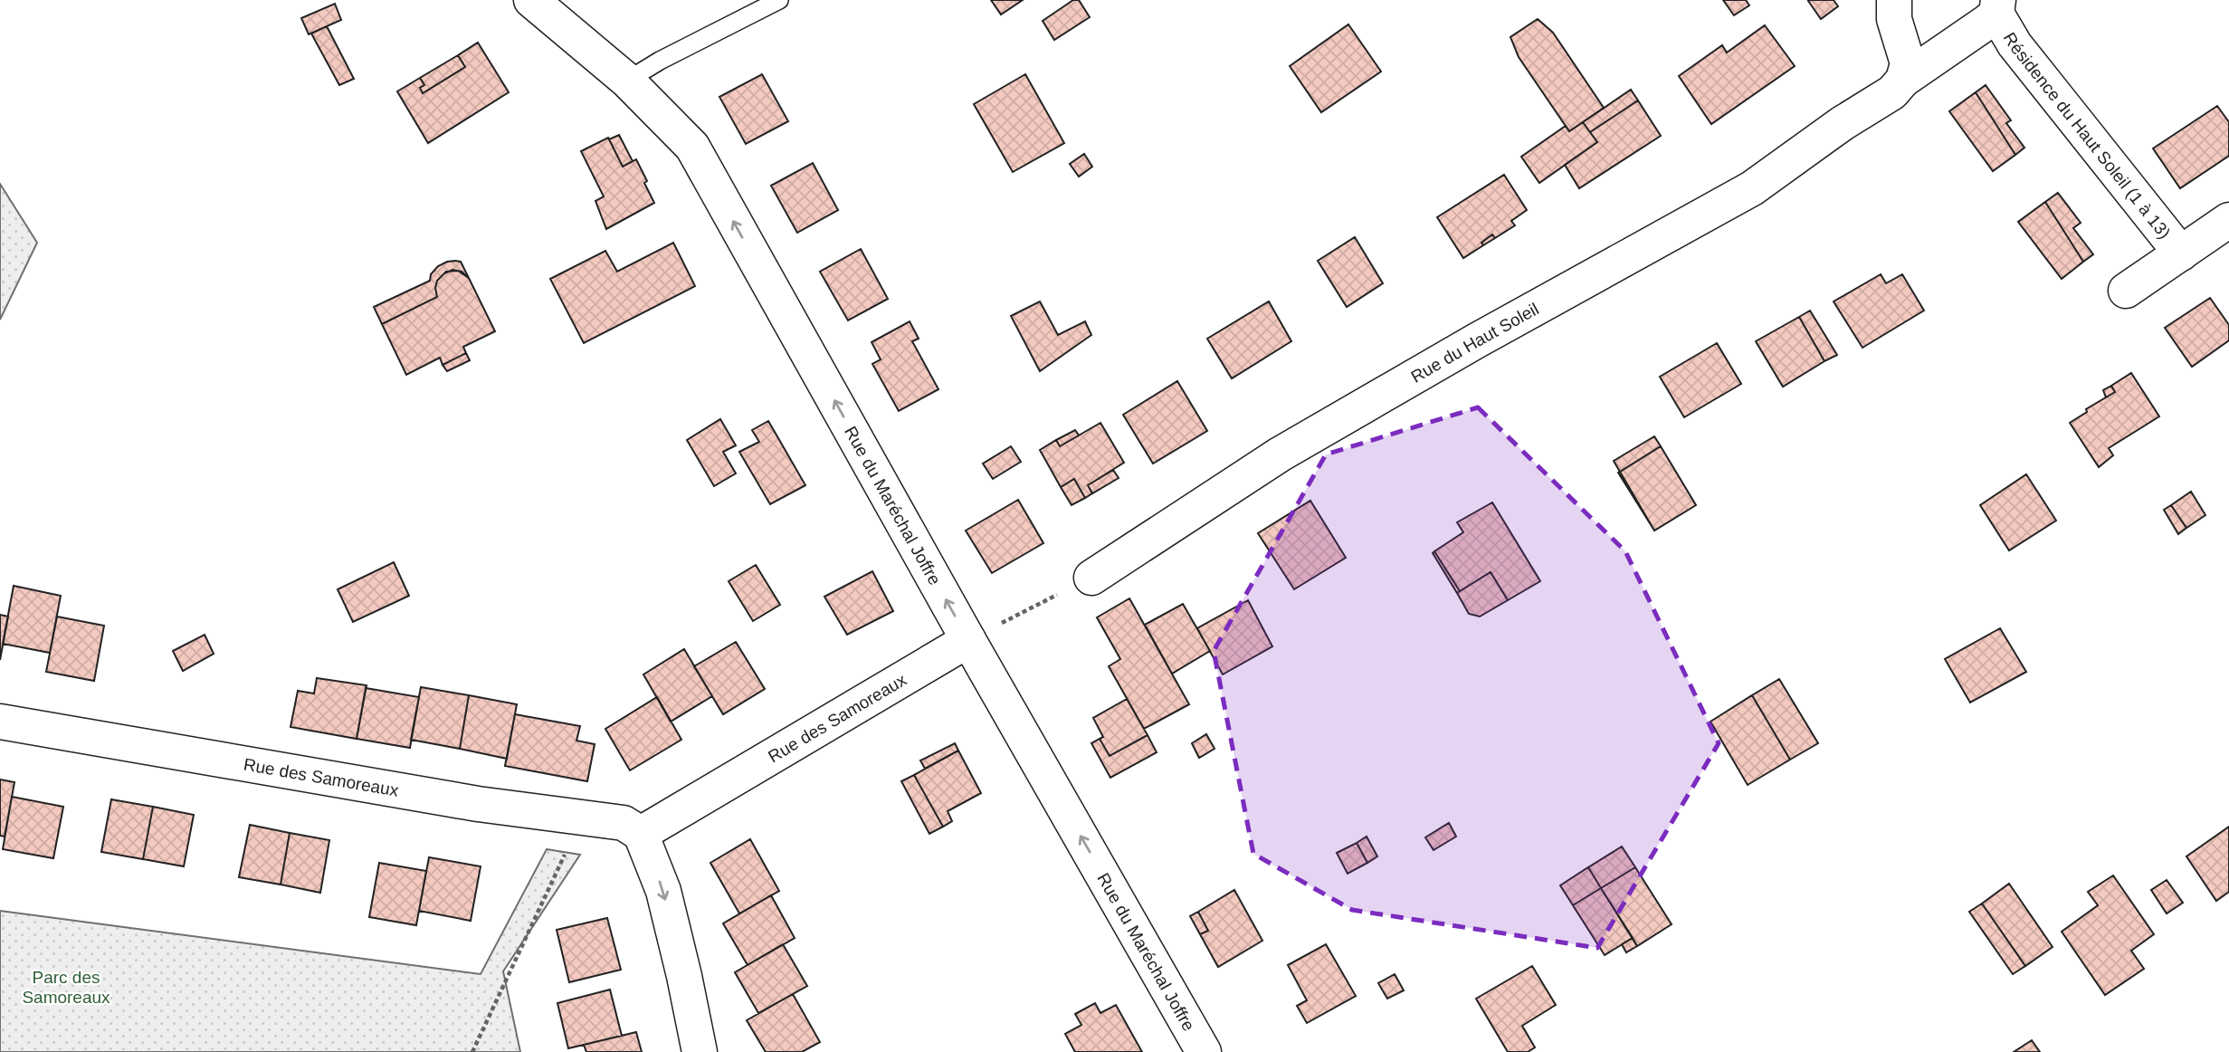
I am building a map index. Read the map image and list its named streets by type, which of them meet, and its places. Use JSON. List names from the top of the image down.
{
  "streets": {
    "street": [
      "Résidence du Haut Soleil (1 à 13)",
      "Rue du Haut Soleil",
      "Rue du Maréchal Joffre",
      "Rue des Samoreaux"
    ]
  },
  "crossings": [
    ["Rue du Maréchal Joffre", "Rue des Samoreaux"]
  ],
  "one_way": ["Rue du Maréchal Joffre"],
  "parks": ["Parc des Samoreaux"]
}
